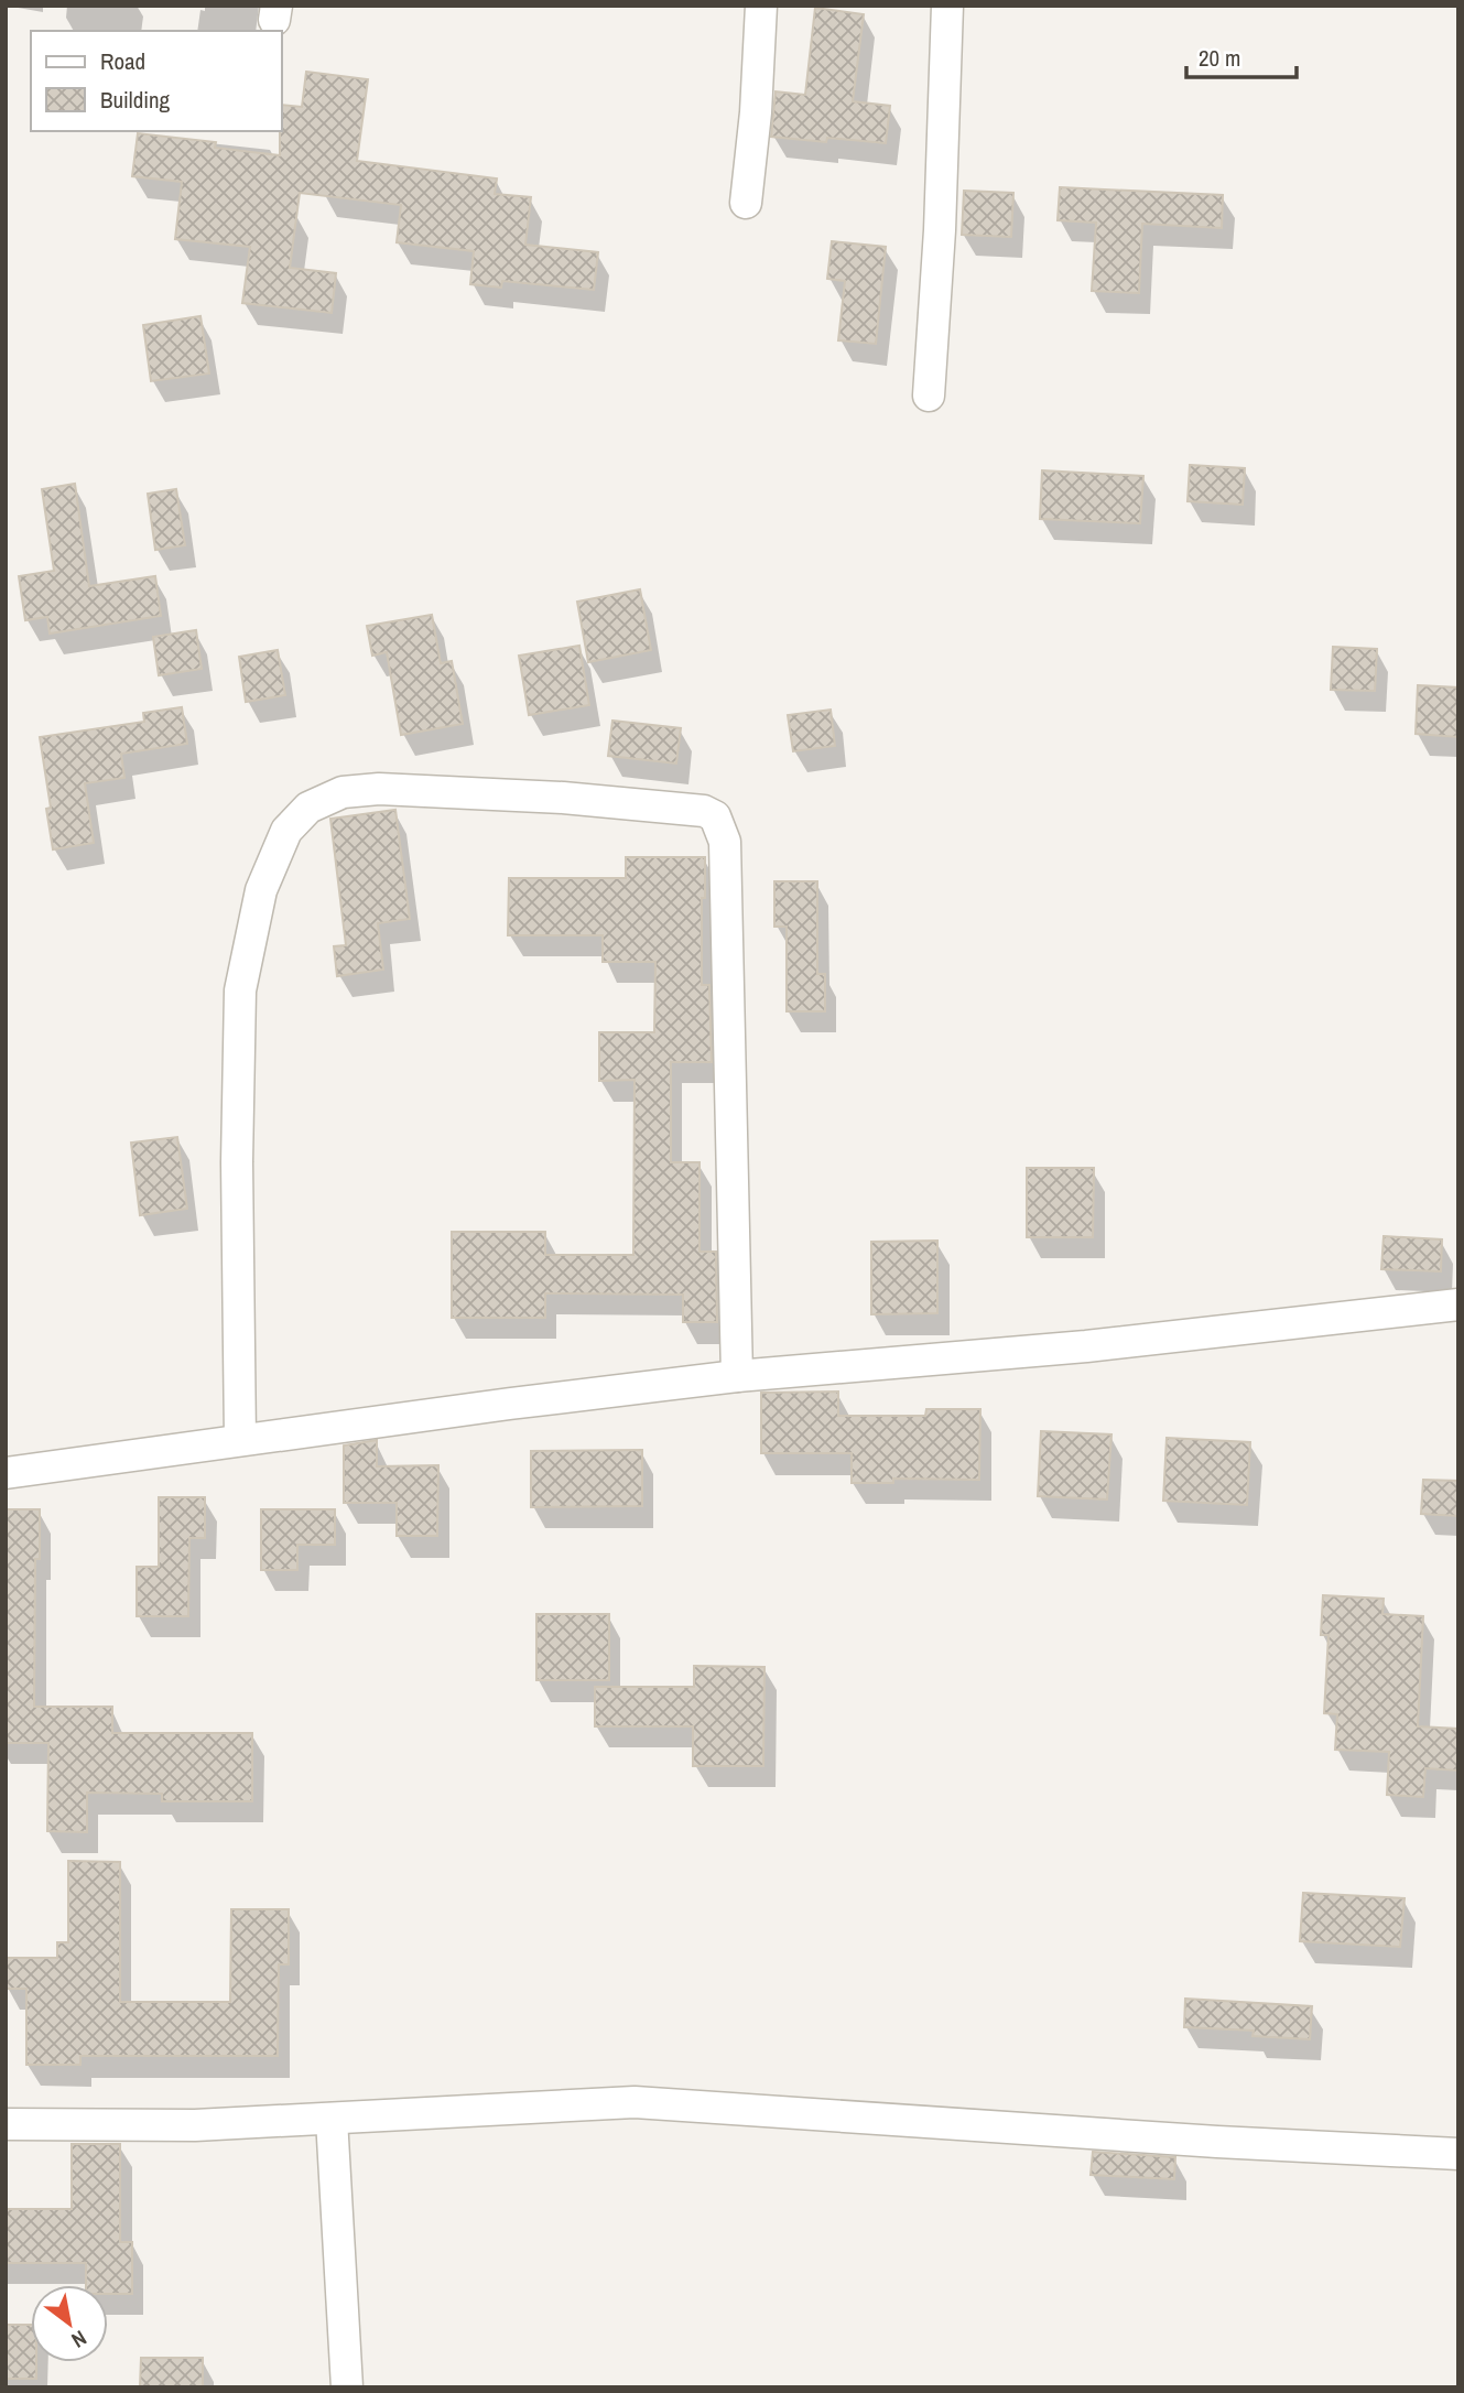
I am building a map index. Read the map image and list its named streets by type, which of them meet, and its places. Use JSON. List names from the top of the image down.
{
  "legend": ["Road", "Building"],
  "scale_bar": "20 m",
  "north": "bottom right"
}
